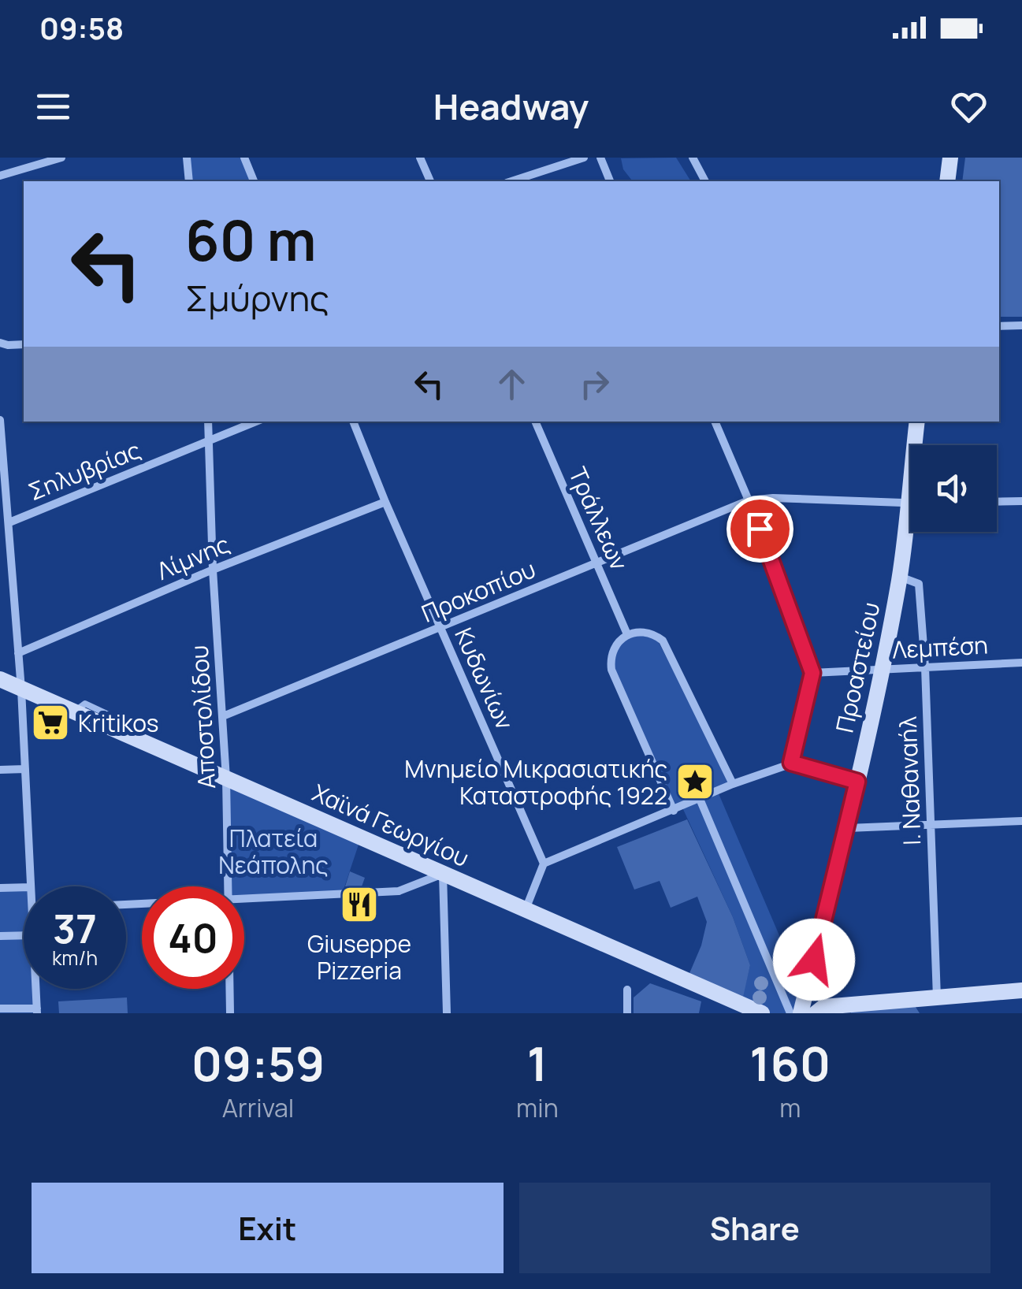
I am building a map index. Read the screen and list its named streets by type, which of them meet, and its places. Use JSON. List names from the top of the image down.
{
  "streets": {
    "main road": ["Προαστείου", "Χαϊνά Γεωργίου"],
    "street": [
      "Σηλυβρίας",
      "Τράλλεων",
      "Λίμνης",
      "Προκοπίου",
      "Λεμπέση",
      "Κυδωνίων",
      "Αποστολίδου",
      "Ι. Ναθαναήλ"
    ]
  },
  "crossings": [
    ["Σηλυβρίας", "Αποστολίδου"],
    ["Τράλλεων", "Προκοπίου"],
    ["Λίμνης", "Κυδωνίων"],
    ["Λίμνης", "Αποστολίδου"],
    ["Προκοπίου", "Κυδωνίων"],
    ["Προκοπίου", "Αποστολίδου"],
    ["Λεμπέση", "Προαστείου"],
    ["Λεμπέση", "Ι. Ναθαναήλ"],
    ["Προαστείου", "Ι. Ναθαναήλ"],
    ["Αποστολίδου", "Χαϊνά Γεωργίου"]
  ],
  "parks": ["Πλατεία Νεάπολης"],
  "places": {
    "supermarket": ["Kritikos"],
    "place": ["Μνημείο Μικρασιατικής Καταστροφής 1922"],
    "restaurant": ["Giuseppe Pizzeria"]
  },
  "page": {
    "status": "09:58",
    "header": "Headway",
    "turn": ["60 m", "Σμύρνης"],
    "speed": "37 km/h",
    "limit": "40",
    "eta": [
      "09:59",
      "Arrival",
      "1",
      "min",
      "160",
      "m"
    ],
    "buttons": ["Exit", "Share"]
  }
}
